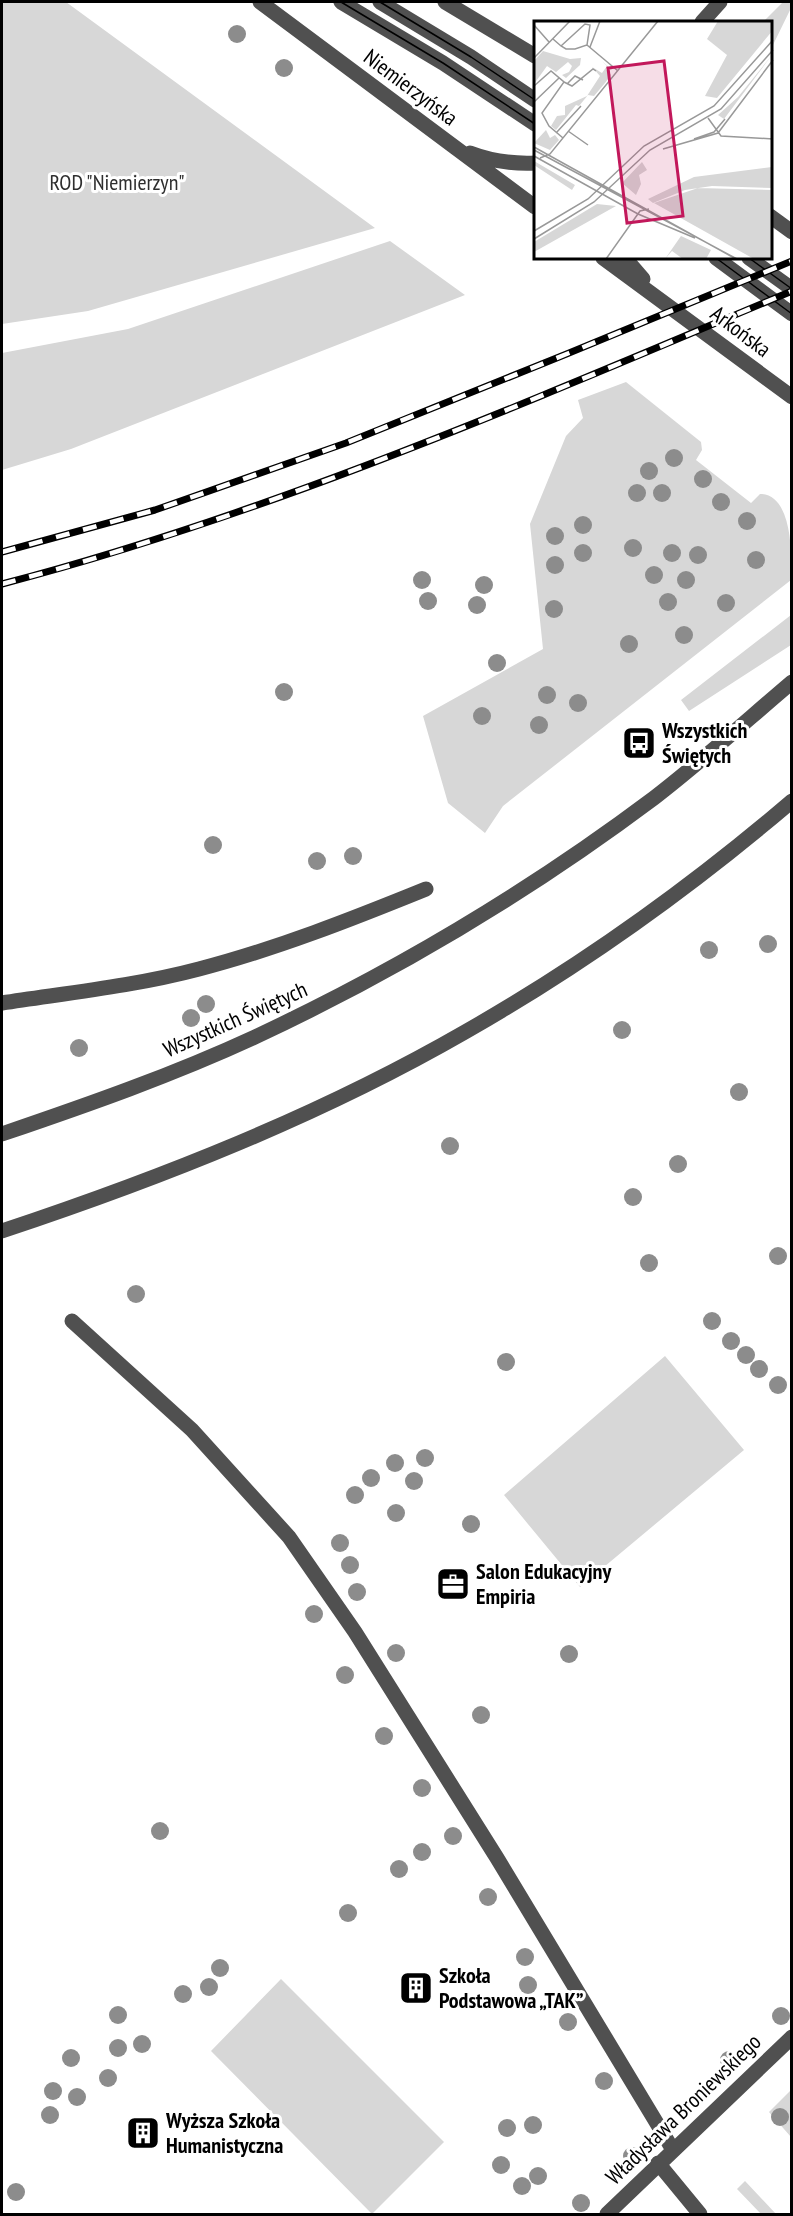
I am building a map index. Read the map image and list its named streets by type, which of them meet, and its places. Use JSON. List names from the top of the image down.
{
  "streets": {
    "street": [
      "Niemierzyńska",
      "Arkońska",
      "Wszystkich Świętych",
      "Władysława Broniewskiego"
    ]
  },
  "parks": ["ROD \"Niemierzyn\""],
  "places": {
    "bus stop": ["Wszystkich Świętych"],
    "office": ["Salon Edukacyjny Empiria"],
    "building": ["Szkoła Podstawowa „TAK”", "Wyższa Szkoła Humanistyczna"]
  }
}
